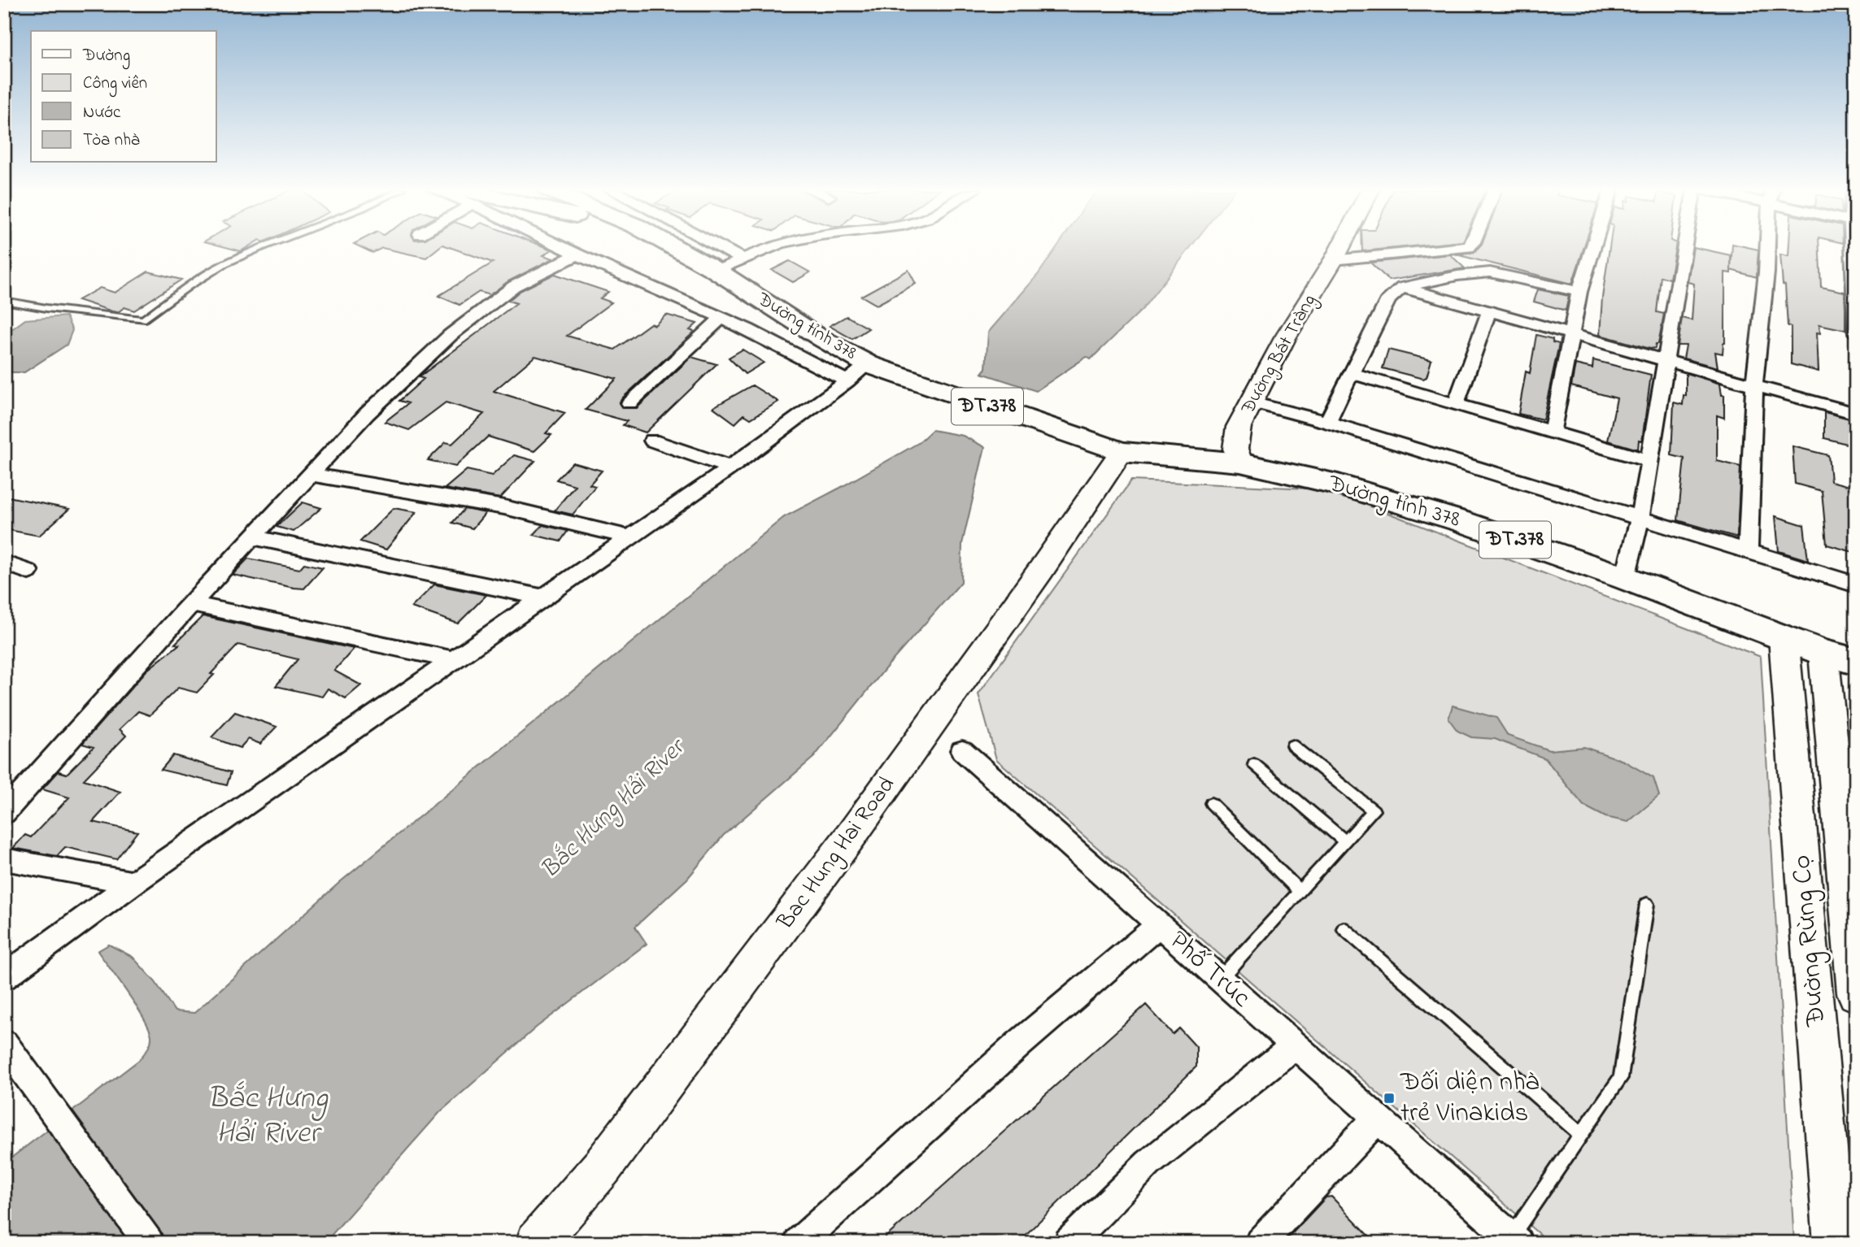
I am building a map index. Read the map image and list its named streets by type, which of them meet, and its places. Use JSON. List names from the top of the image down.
{
  "streets": {
    "main road": ["Đường tỉnh 378", "ĐT.378"],
    "street": [
      "Đường Bát Tràng",
      "Bac Hung Hai Road",
      "Đường Rừng Cọ",
      "Phố Trúc"
    ]
  },
  "crossings": [
    ["Đường tỉnh 378", "Đường Bát Tràng"],
    ["Đường tỉnh 378", "ĐT.378"],
    ["Đường tỉnh 378", "Bac Hung Hai Road"],
    ["Đường tỉnh 378", "Đường Rừng Cọ"],
    ["ĐT.378", "Bac Hung Hai Road"],
    ["ĐT.378", "Đường Rừng Cọ"]
  ],
  "water": ["Bắc Hưng Hải River"],
  "places": {
    "transit": ["Đối diện nhà trẻ Vinakids"]
  },
  "legend": [
    "Đường",
    "Công viên",
    "Nước",
    "Tòa nhà"
  ]
}
